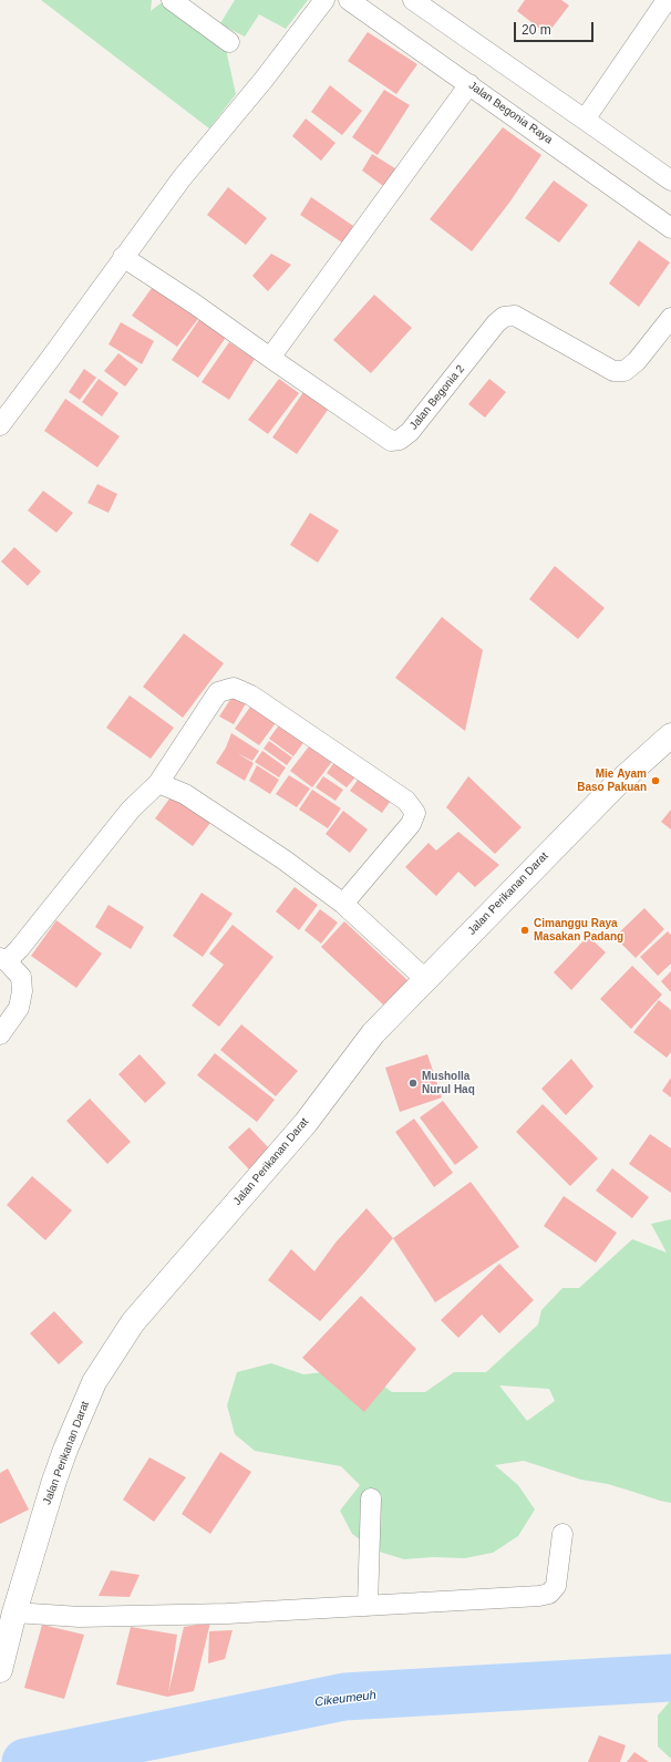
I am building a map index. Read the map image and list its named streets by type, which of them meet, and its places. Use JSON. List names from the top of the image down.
{
  "streets": {
    "street": ["Jalan Begonia Raya", "Jalan Begonia 2", "Jalan Perikanan Darat"]
  },
  "water": ["Cikeumeuh"],
  "places": ["Mie Ayam Baso Pakuan", "Cimanggu Raya Masakan Padang", "Musholla Nurul Haq"],
  "scale_bar": "20 m"
}
